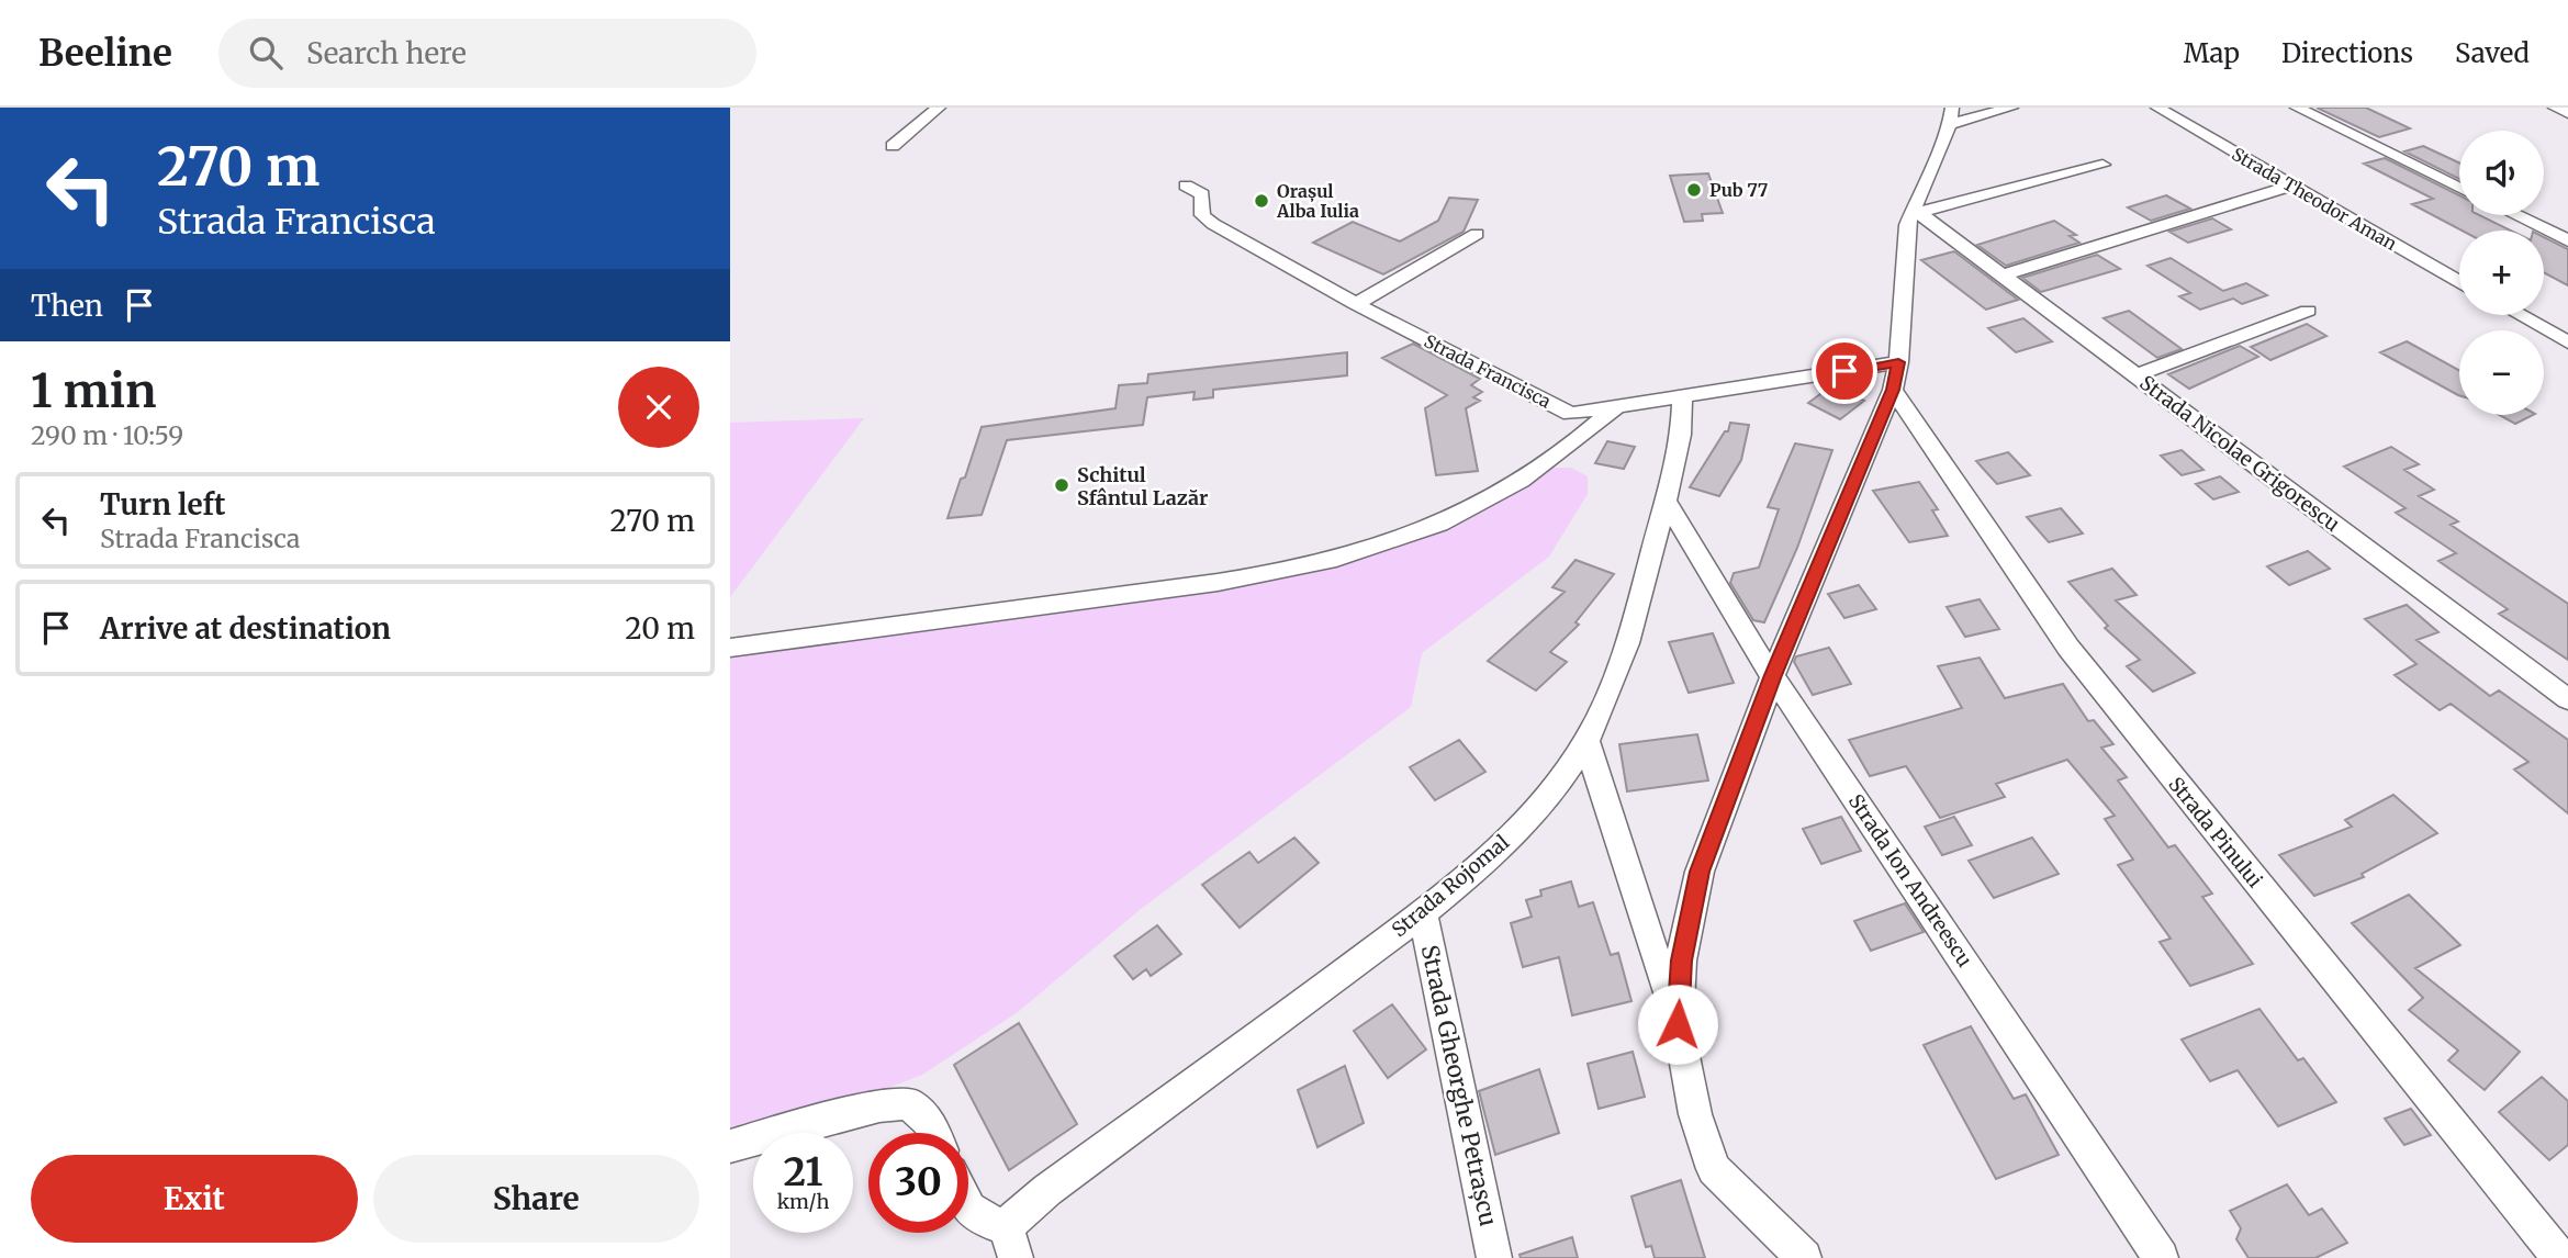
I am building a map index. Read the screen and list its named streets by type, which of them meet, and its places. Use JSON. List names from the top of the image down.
{
  "streets": {
    "street": [
      "Strada Theodor Aman",
      "Strada Francisca",
      "Strada Nicolae Grigorescu",
      "Strada Pinului",
      "Strada Ion Andreescu",
      "Strada Rojomal",
      "Strada Gheorghe Petrașcu"
    ]
  },
  "crossings": [
    ["Strada Francisca", "Strada Pinului"],
    ["Strada Francisca", "Strada Rojomal"],
    ["Strada Ion Andreescu", "Strada Rojomal"],
    ["Strada Rojomal", "Strada Gheorghe Petrașcu"]
  ],
  "places": ["Pub 77", "Orașul Alba Iulia", "Schitul Sfântul Lazăr"],
  "page": {
    "header": "Beeline",
    "search": "Search here",
    "nav": ["Map", "Directions", "Saved"],
    "turn": ["270 m", "Strada Francisca"],
    "map_buttons": ["+", "−"],
    "then": "Then",
    "heading": ["1 min", "290 m · 10:59"],
    "list": [
      {
        "name": "Turn left",
        "note": "Strada Francisca",
        "value": "270 m"
      },
      {
        "name": "Arrive at destination",
        "value": "20 m"
      }
    ],
    "speed": "21 km/h",
    "limit": "30",
    "buttons": ["Exit", "Share"]
  }
}
